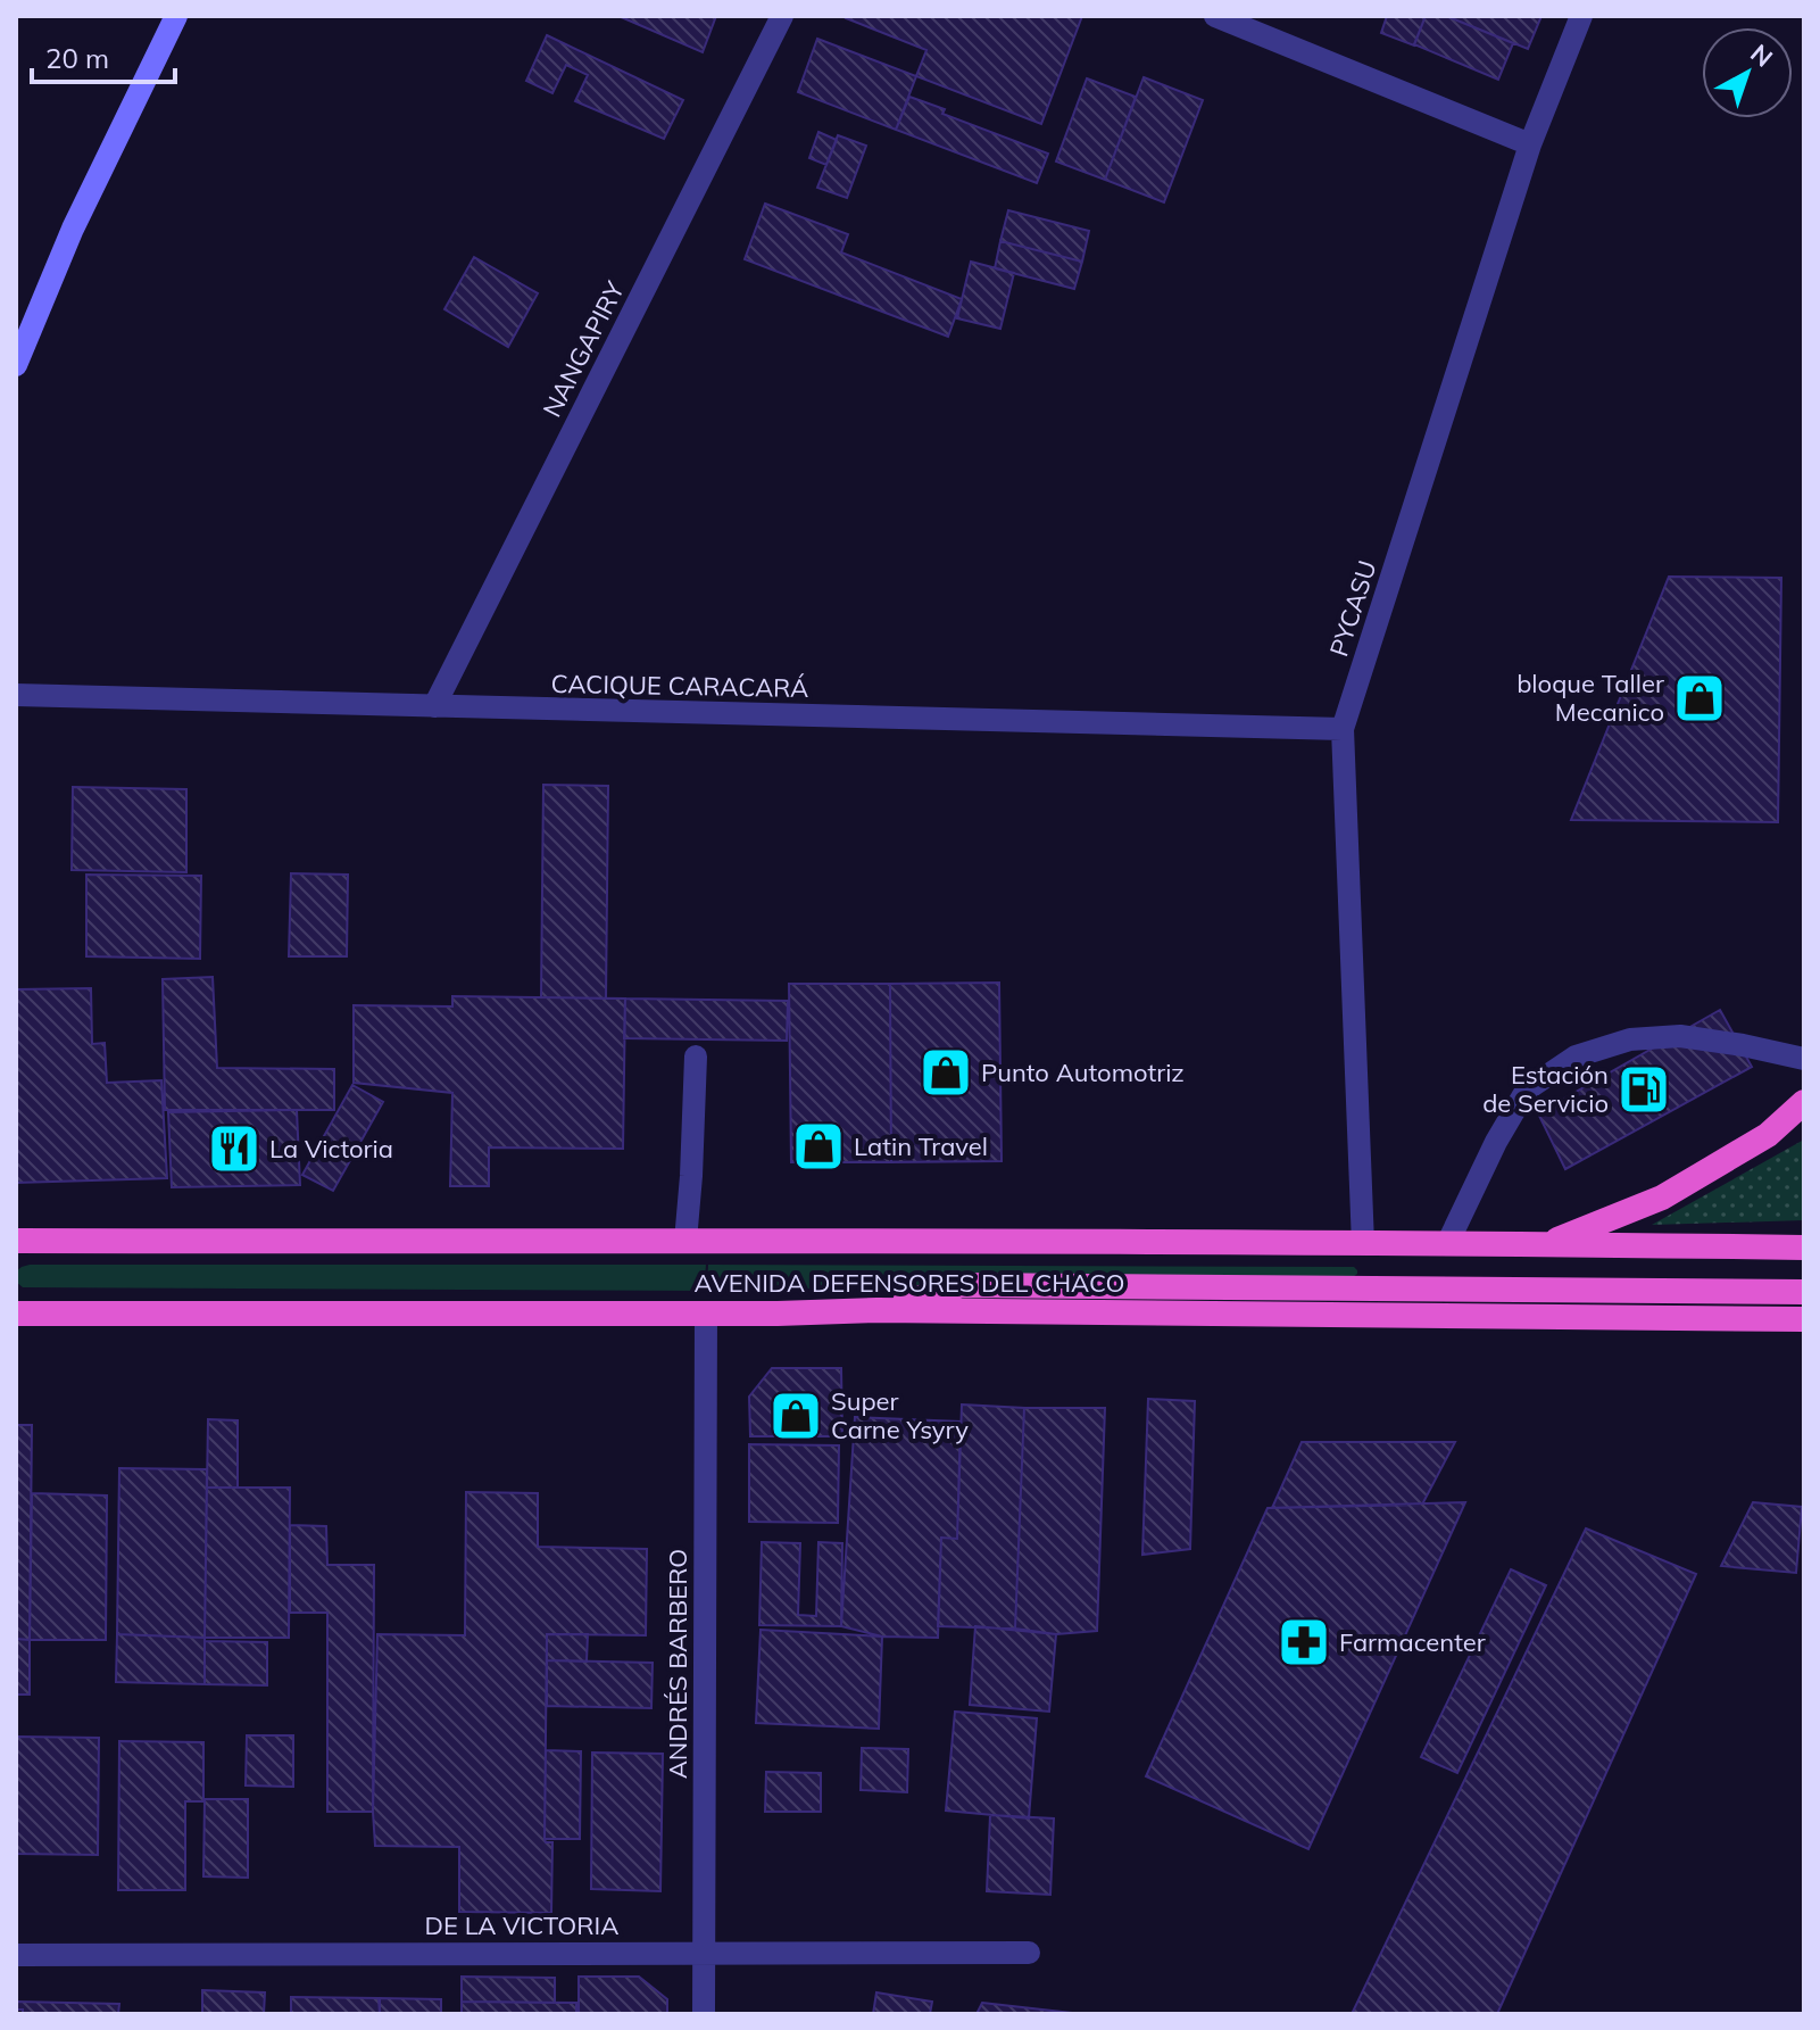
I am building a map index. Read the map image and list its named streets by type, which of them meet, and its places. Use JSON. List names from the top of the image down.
{
  "streets": {
    "highway": ["AVENIDA DEFENSORES DEL CHACO"],
    "street": [
      "NANGAPIRY",
      "PYCASU",
      "CACIQUE CARACARÁ",
      "ANDRÉS BARBERO",
      "DE LA VICTORIA"
    ]
  },
  "crossings": [
    ["NANGAPIRY", "CACIQUE CARACARÁ"],
    ["PYCASU", "CACIQUE CARACARÁ"],
    ["PYCASU", "AVENIDA DEFENSORES DEL CHACO"],
    ["AVENIDA DEFENSORES DEL CHACO", "ANDRÉS BARBERO"],
    ["ANDRÉS BARBERO", "DE LA VICTORIA"]
  ],
  "places": {
    "shop": [
      "bloque Taller Mecanico",
      "Punto Automotriz",
      "Latin Travel",
      "Super Carne Ysyry"
    ],
    "fuel station": ["Estación de Servicio"],
    "restaurant": ["La Victoria"],
    "pharmacy": ["Farmacenter"]
  },
  "scale_bar": "20 m",
  "north": "top right"
}
